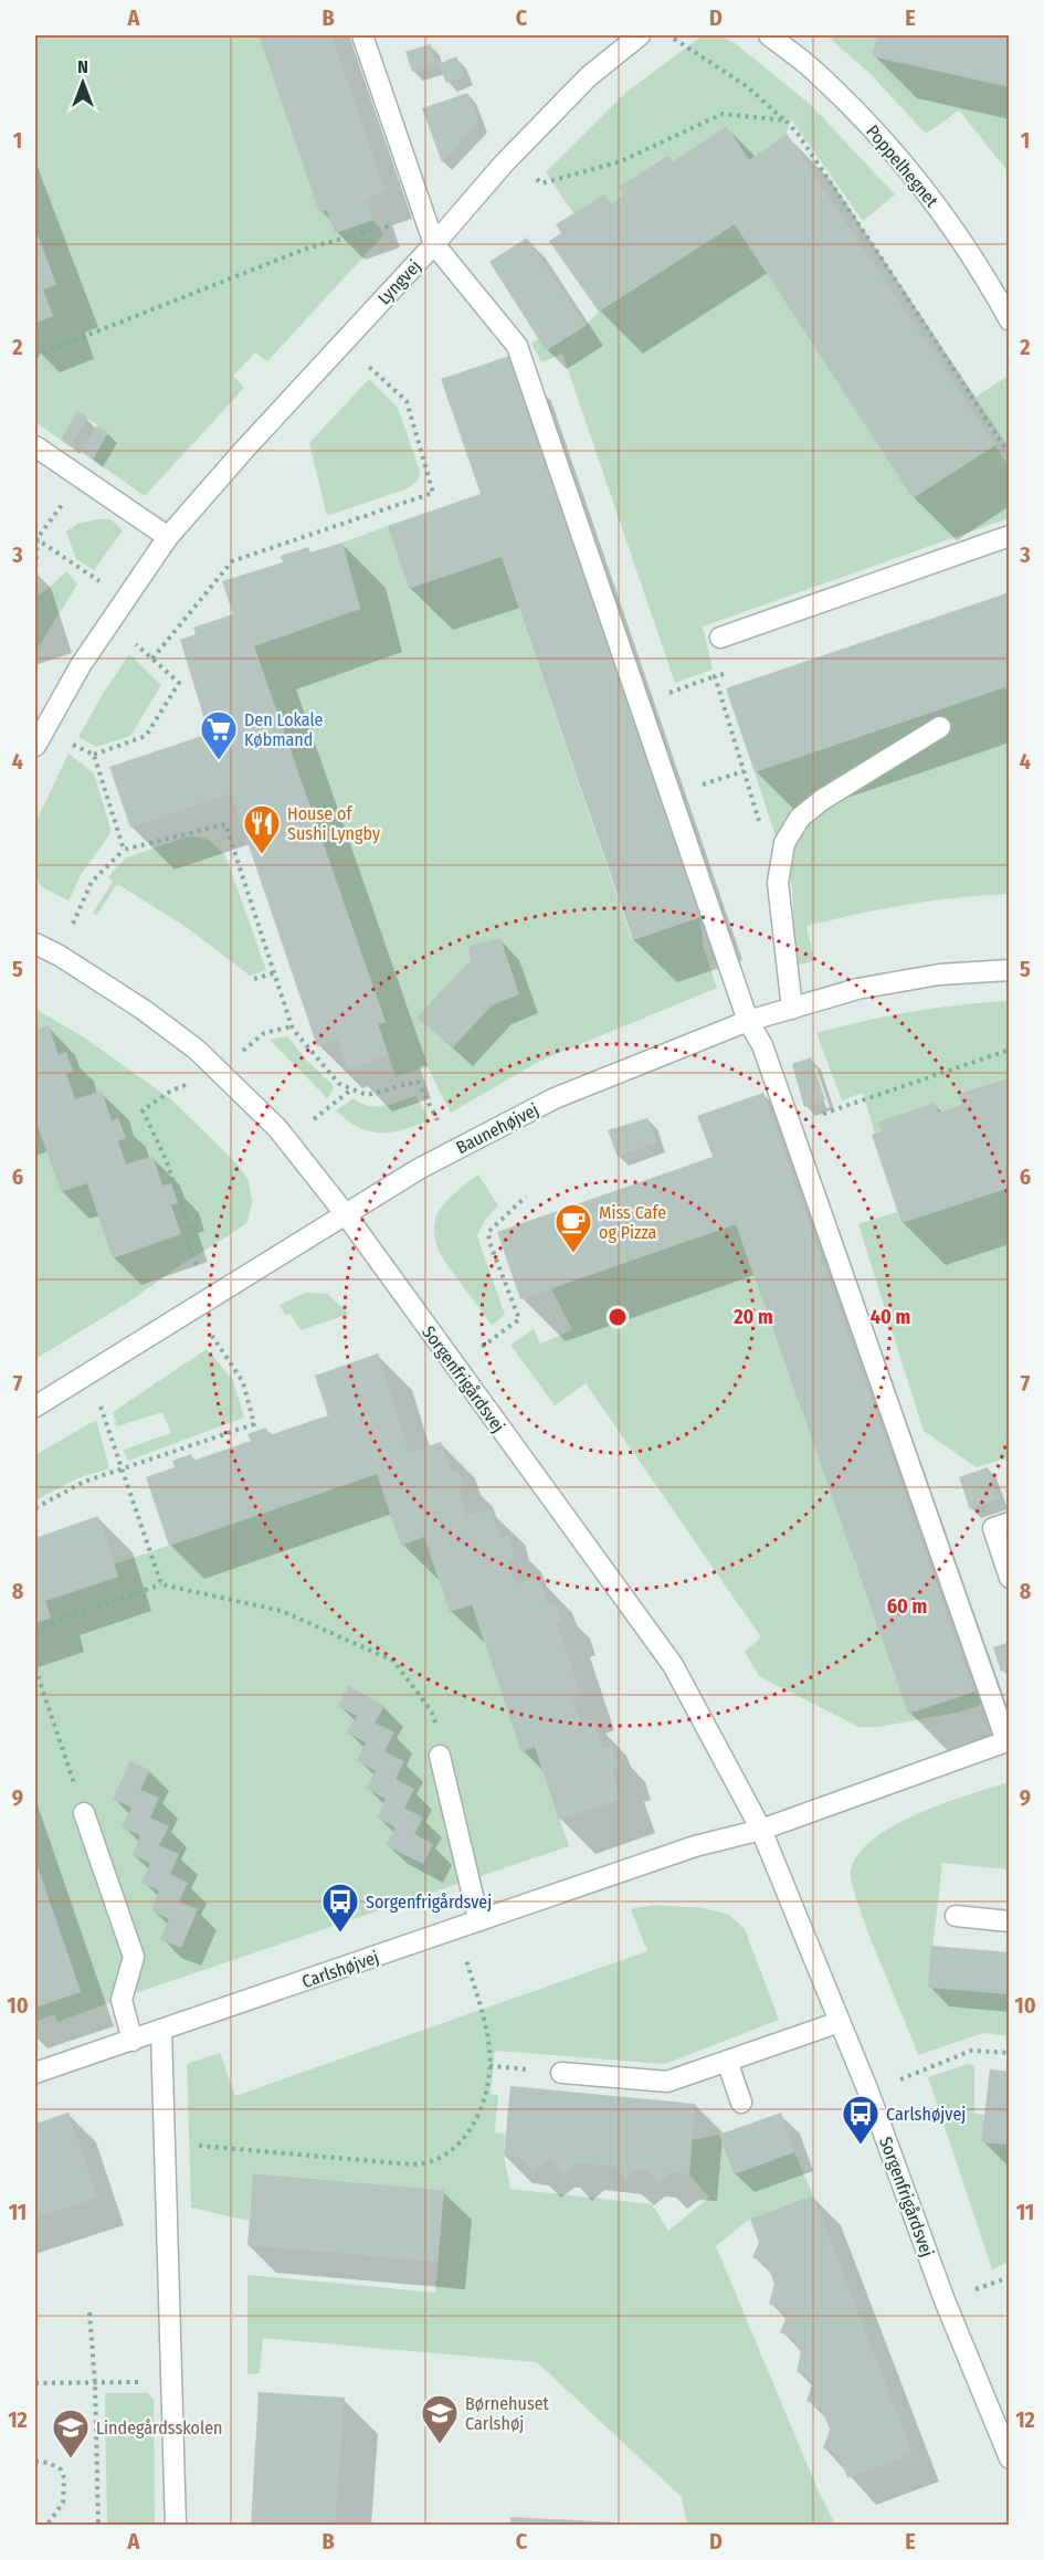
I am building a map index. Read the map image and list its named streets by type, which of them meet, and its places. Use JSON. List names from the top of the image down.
{
  "streets": {
    "street": [
      "Poppelhegnet",
      "Lyngvej",
      "Baunehøjvej",
      "Sorgenfrigårdsvej",
      "Carlshøjvej"
    ]
  },
  "crossings": [
    ["Baunehøjvej", "Sorgenfrigårdsvej"],
    ["Sorgenfrigårdsvej", "Carlshøjvej"]
  ],
  "places": {
    "supermarket": ["Den Lokale Købmand"],
    "restaurant": ["House of Sushi Lyngby"],
    "cafe": ["Miss Cafe og Pizza"],
    "bus stop": ["Sorgenfrigårdsvej", "Carlshøjvej"],
    "school or university": ["Børnehuset Carlshøj", "Lindegårdsskolen"]
  },
  "north": "top",
  "grid": {
    "columns": [
      "A",
      "B",
      "C",
      "D",
      "E"
    ],
    "rows": [
      "1",
      "2",
      "3",
      "4",
      "5",
      "6",
      "7",
      "8",
      "9",
      "10",
      "11",
      "12"
    ]
  },
  "rings": ["20 m", "40 m", "60 m"]
}
